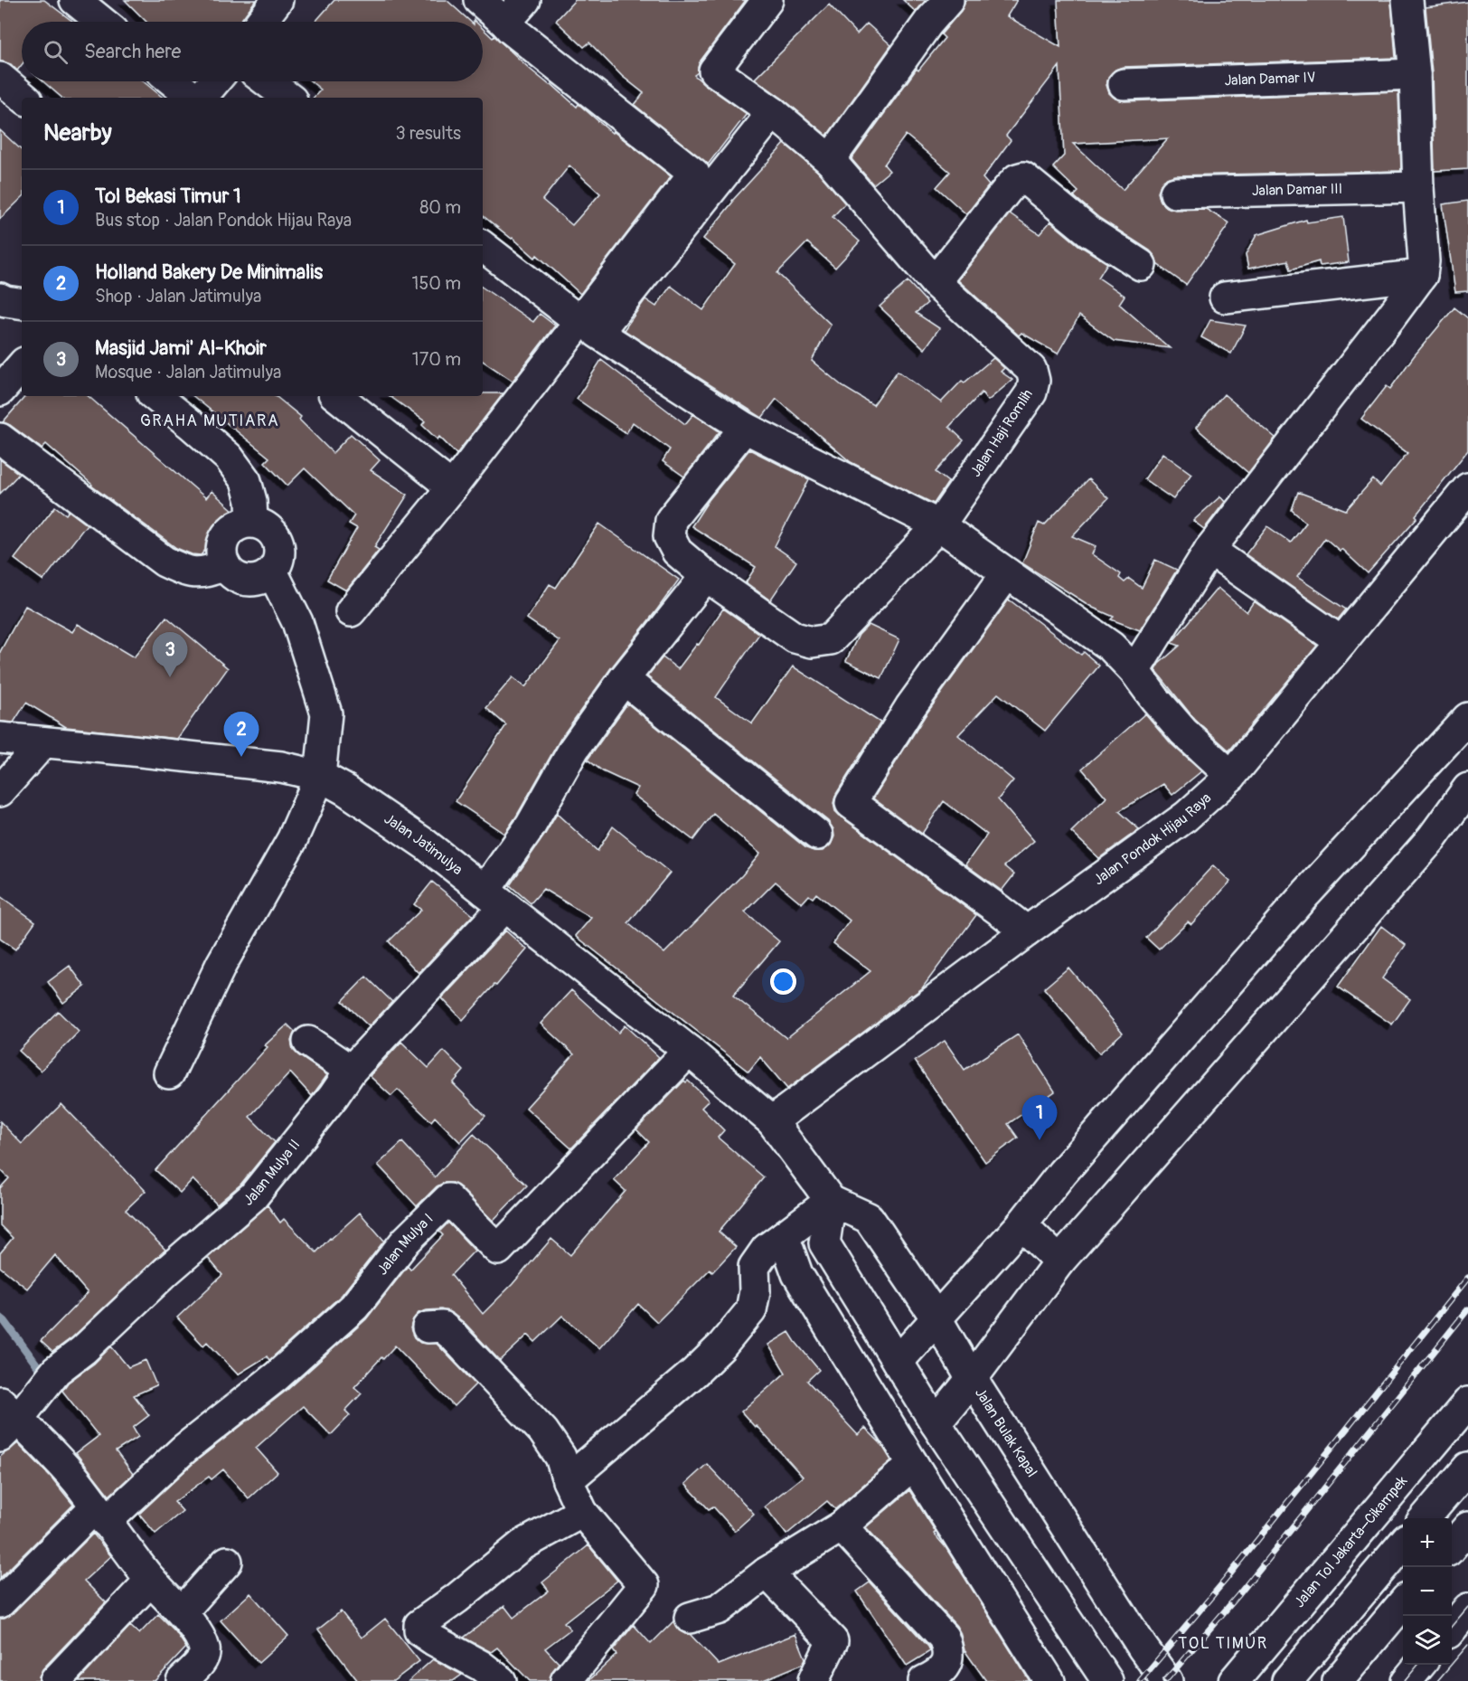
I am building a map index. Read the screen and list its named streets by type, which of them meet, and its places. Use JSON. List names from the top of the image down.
{
  "streets": {
    "main road": [
      "Jalan Damar IV",
      "Jalan Damar III",
      "Jalan Haji Romlih",
      "Jalan Pondok Hijau Raya",
      "Jalan Jatimulya",
      "Jalan Mulya II",
      "Jalan Mulya I",
      "Jalan Bulak Kapal",
      "Jalan Tol Jakarta–Cikampek"
    ]
  },
  "crossings": [
    ["Jalan Haji Romlih", "Jalan Mulya II"],
    ["Jalan Pondok Hijau Raya", "Jalan Jatimulya"],
    ["Jalan Pondok Hijau Raya", "Jalan Bulak Kapal"],
    ["Jalan Jatimulya", "Jalan Mulya II"],
    ["Jalan Jatimulya", "Jalan Mulya I"],
    ["Jalan Jatimulya", "Jalan Bulak Kapal"]
  ],
  "districts": ["GRAHA MUTIARA", "TOL TIMUR"],
  "page": {
    "search": "Search here",
    "heading": ["Nearby", "3 results"],
    "list": [
      {
        "mark": "1",
        "name": "Tol Bekasi Timur 1",
        "note": "Bus stop · Jalan Pondok Hijau Raya",
        "value": "80 m"
      },
      {
        "mark": "2",
        "name": "Holland Bakery De Minimalis",
        "note": "Shop · Jalan Jatimulya",
        "value": "150 m"
      },
      {
        "mark": "3",
        "name": "Masjid Jami' Al-Khoir",
        "note": "Mosque · Jalan Jatimulya",
        "value": "170 m"
      }
    ],
    "pins": ["3", "2", "1"],
    "map_buttons": ["+", "−"]
  }
}
